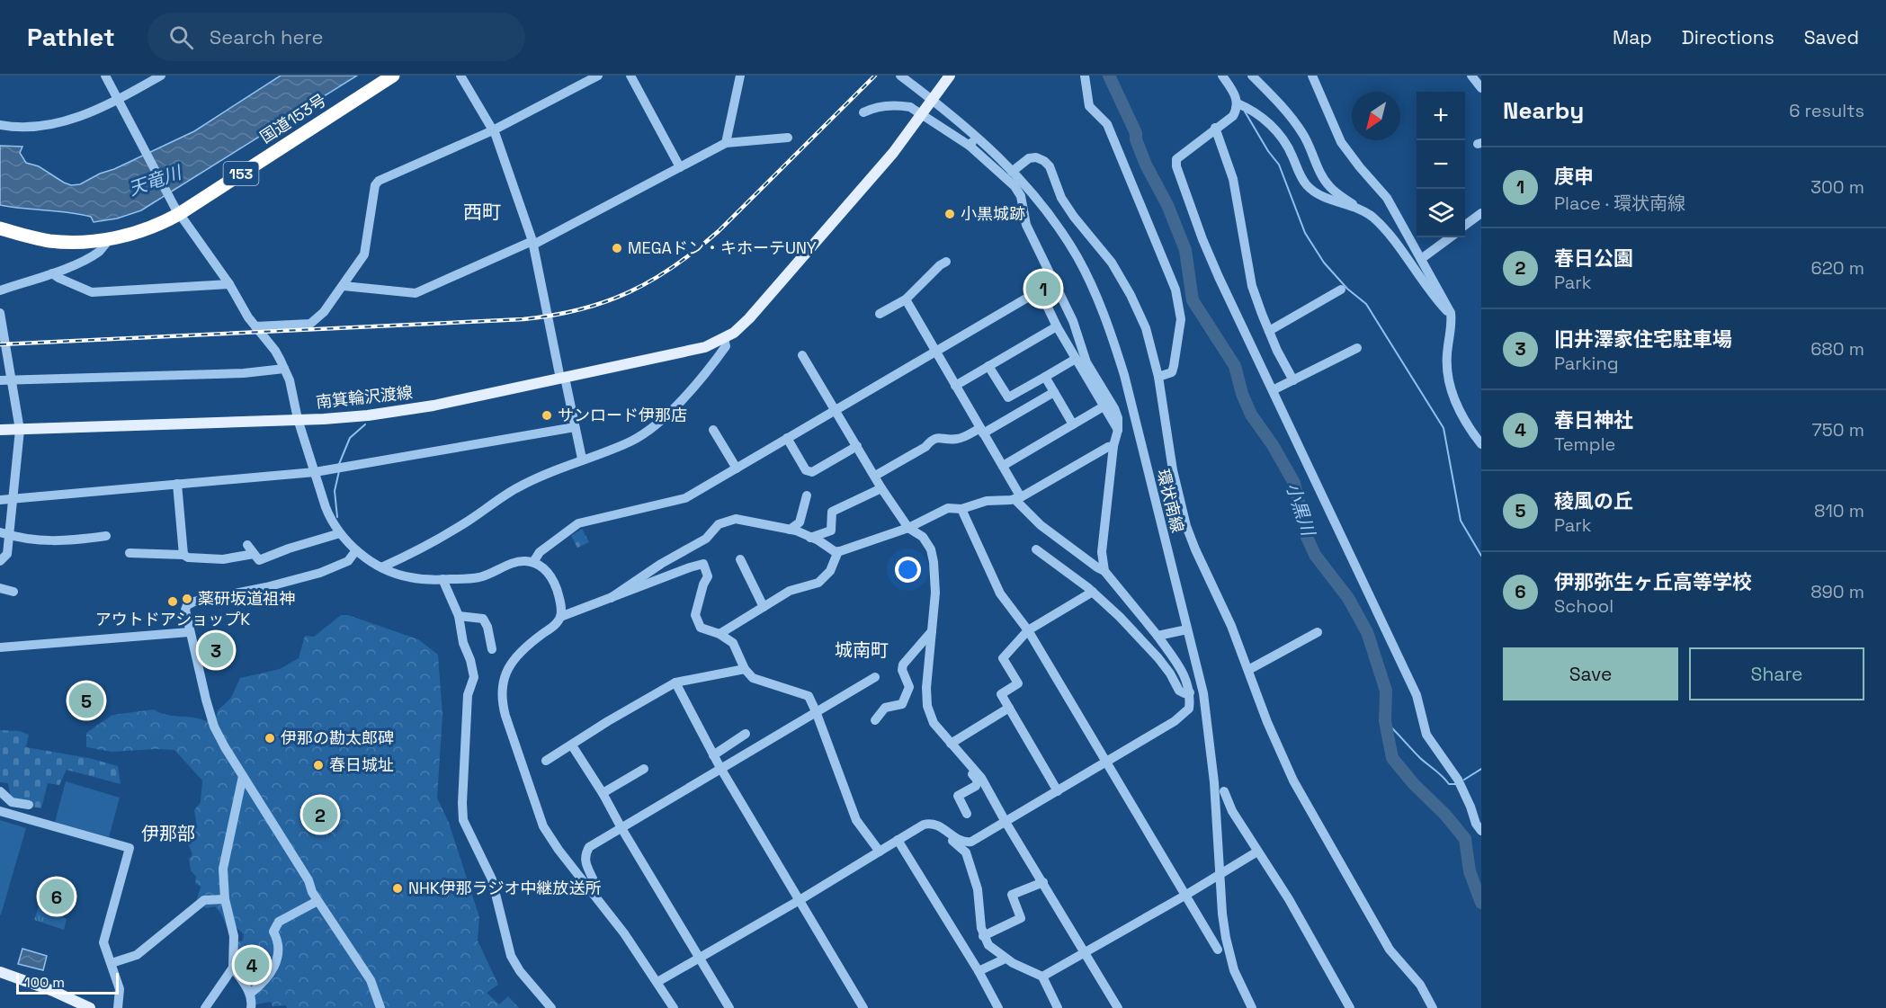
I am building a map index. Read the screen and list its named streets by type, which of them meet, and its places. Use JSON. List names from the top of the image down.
{
  "streets": {
    "highway": ["国道153号", "153"],
    "main road": ["南箕輪沢渡線"],
    "street": ["環状南線"]
  },
  "crossings": [
    ["南箕輪沢渡線", "環状南線"]
  ],
  "districts": ["西町", "城南町", "伊那部"],
  "water": ["天竜川", "小黒川"],
  "places": [
    "小黒城跡",
    "MEGAドン・キホーテUNY",
    "サンロード伊那店",
    "薬研坂道祖神",
    "アウトドアショップK",
    "伊那の勘太郎碑",
    "春日城址",
    "NHK伊那ラジオ中継放送所"
  ],
  "scale_bar": "100 m",
  "north": "bottom left",
  "page": {
    "header": "Pathlet",
    "search": "Search here",
    "nav": ["Map", "Directions", "Saved"],
    "heading": ["Nearby", "6 results"],
    "map_buttons": ["+", "−"],
    "list": [
      {
        "mark": "1",
        "name": "庚申",
        "note": "Place · 環状南線",
        "value": "300 m"
      },
      {
        "mark": "2",
        "name": "春日公園",
        "note": "Park",
        "value": "620 m"
      },
      {
        "mark": "3",
        "name": "旧井澤家住宅駐車場",
        "note": "Parking",
        "value": "680 m"
      },
      {
        "mark": "4",
        "name": "春日神社",
        "note": "Temple",
        "value": "750 m"
      },
      {
        "mark": "5",
        "name": "稜風の丘",
        "note": "Park",
        "value": "810 m"
      },
      {
        "mark": "6",
        "name": "伊那弥生ヶ丘高等学校",
        "note": "School",
        "value": "890 m"
      }
    ],
    "pins": [
      "1",
      "3",
      "5",
      "2",
      "6",
      "4"
    ],
    "buttons": ["Save", "Share"],
    "scale": "100 m"
  }
}
